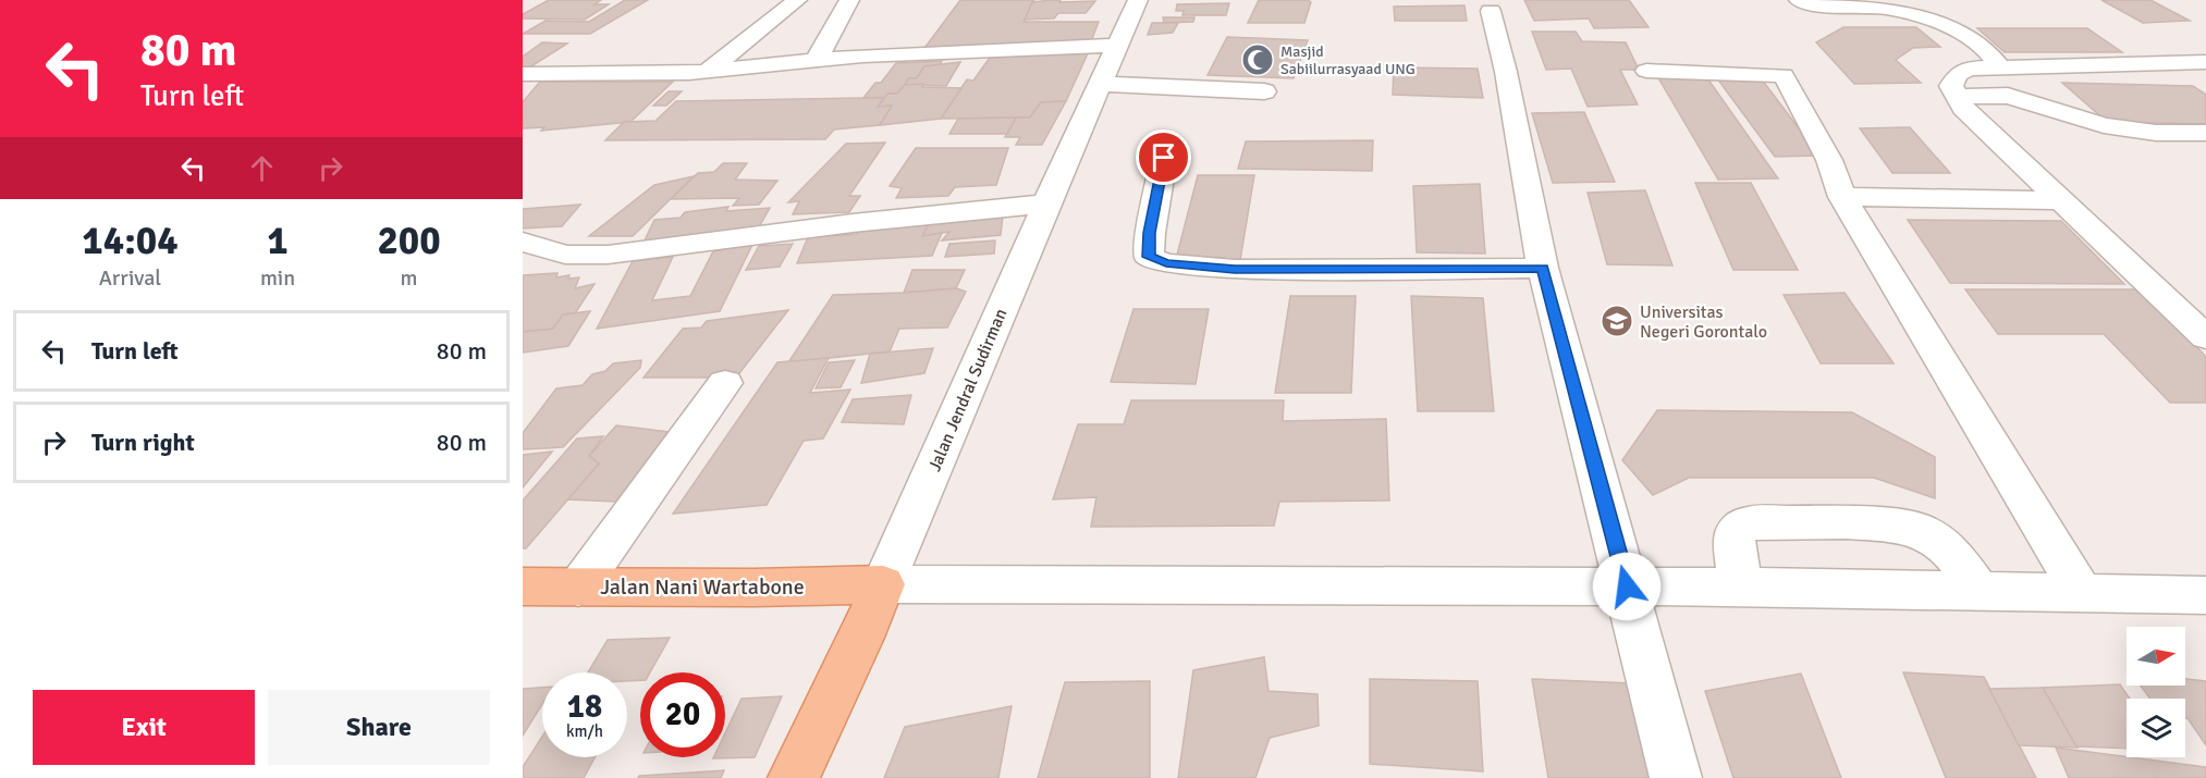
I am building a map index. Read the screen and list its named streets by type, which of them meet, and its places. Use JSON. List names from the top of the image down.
{
  "streets": {
    "main road": ["Jalan Jendral Sudirman", "Jalan Nani Wartabone"]
  },
  "crossings": [
    ["Jalan Jendral Sudirman", "Jalan Nani Wartabone"]
  ],
  "places": {
    "mosque": ["Masjid Sabiilurrasyaad UNG"],
    "school or university": ["Universitas Negeri Gorontalo"]
  },
  "north": "right",
  "page": {
    "turn": ["80 m", "Turn left"],
    "eta": [
      "14:04",
      "Arrival",
      "1",
      "min",
      "200",
      "m"
    ],
    "list": [
      {
        "name": "Turn left",
        "value": "80 m"
      },
      {
        "name": "Turn right",
        "value": "80 m"
      }
    ],
    "speed": "18 km/h",
    "limit": "20",
    "buttons": ["Exit", "Share"]
  }
}
